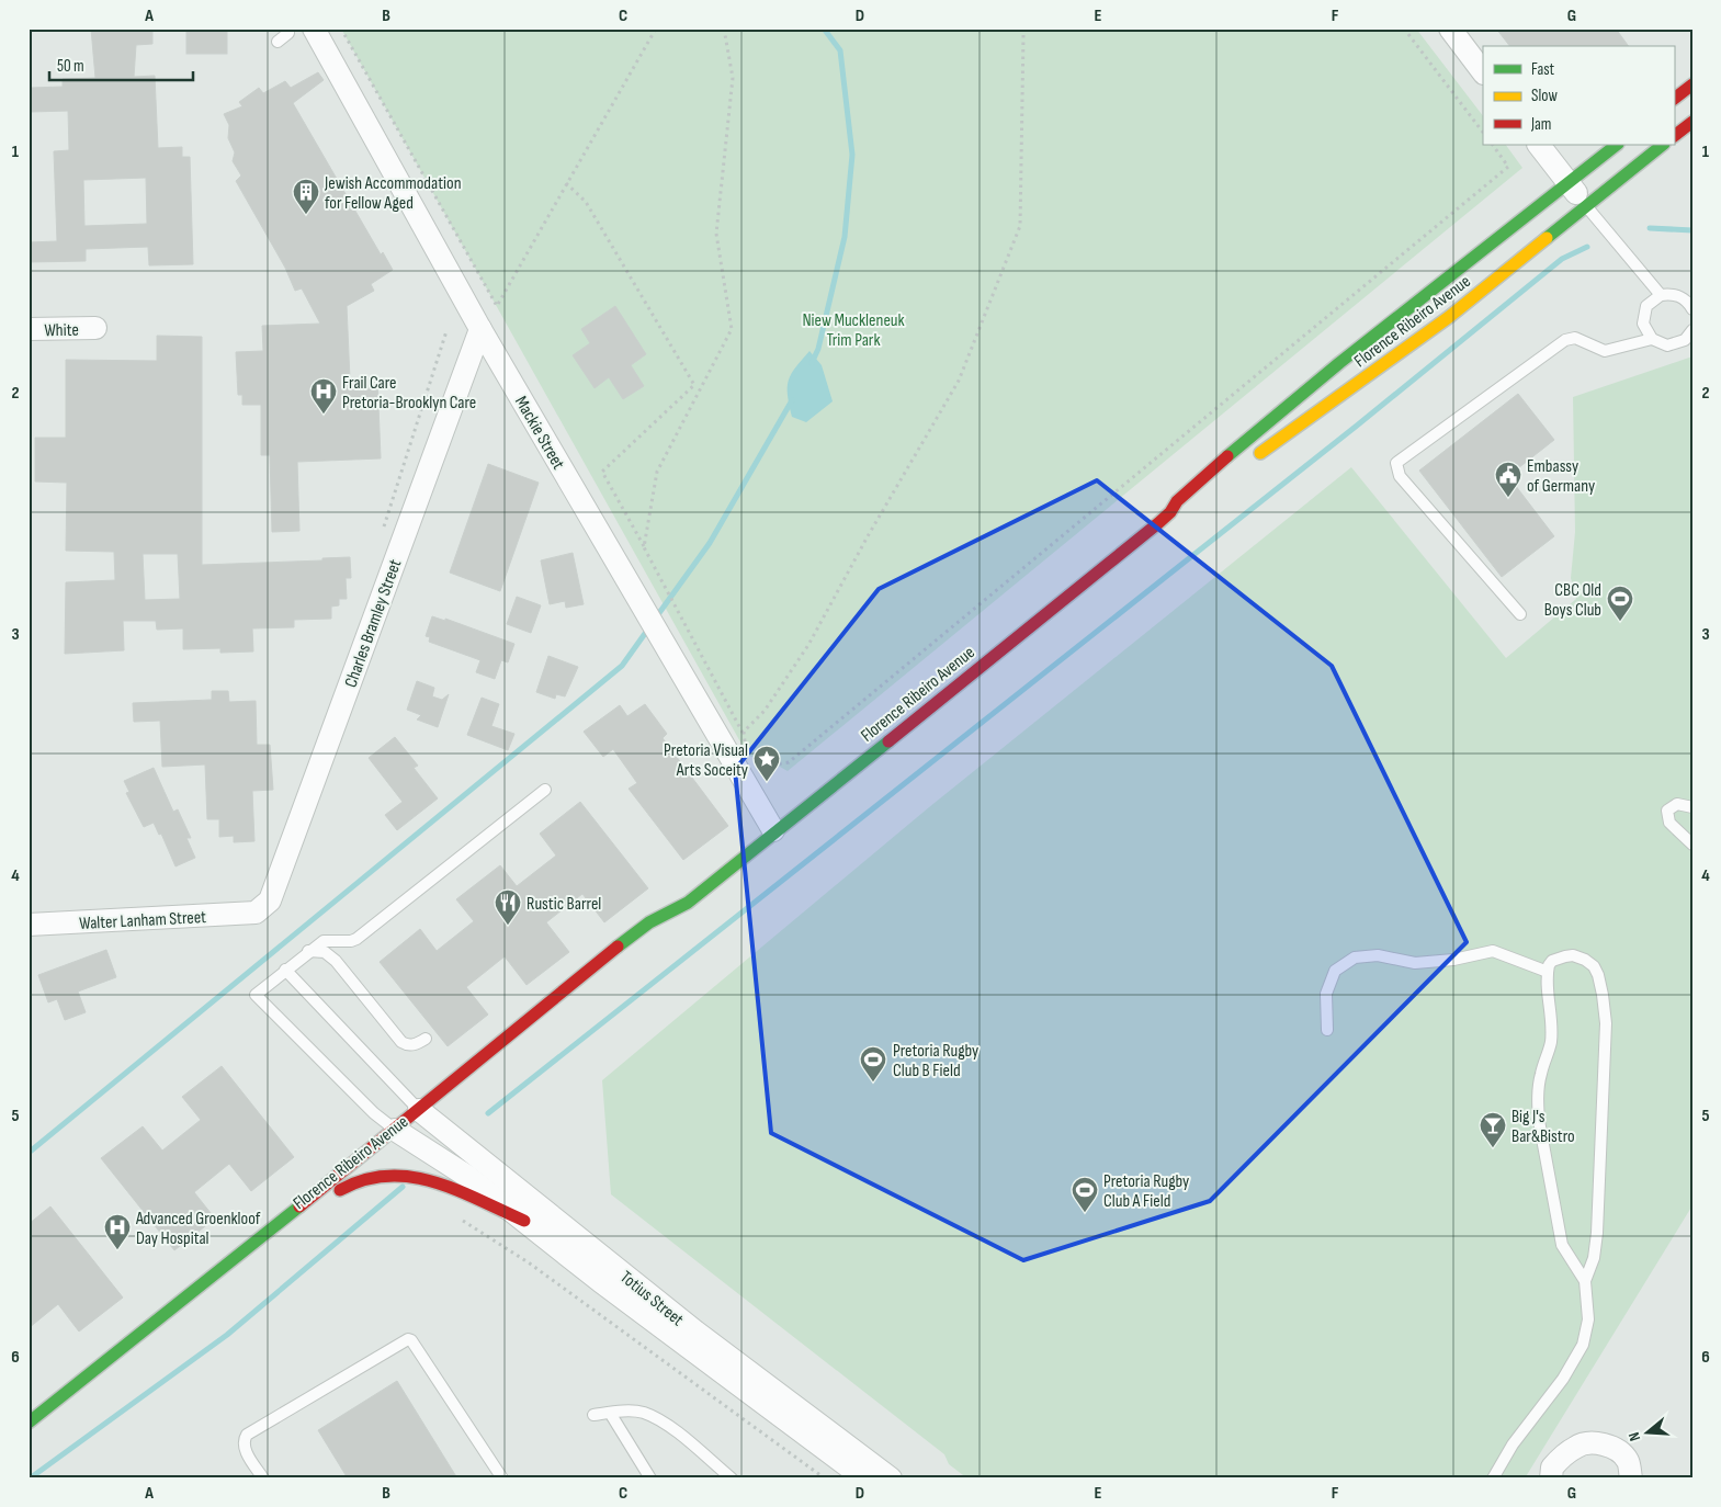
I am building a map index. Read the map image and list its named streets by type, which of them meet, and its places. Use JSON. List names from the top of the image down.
{
  "streets": {
    "main road": ["Florence Ribeiro Avenue"],
    "street": [
      "White",
      "Mackie Street",
      "Charles Bramley Street",
      "Walter Lanham Street",
      "Totius Street"
    ]
  },
  "crossings": [
    ["Florence Ribeiro Avenue", "Mackie Street"],
    ["Florence Ribeiro Avenue", "Totius Street"],
    ["Mackie Street", "Charles Bramley Street"],
    ["Charles Bramley Street", "Walter Lanham Street"]
  ],
  "parks": ["Niew Muckleneuk Trim Park"],
  "places": {
    "building": ["Jewish Accommodation for Fellow Aged"],
    "hospital": ["Frail Care Pretoria-Brooklyn Care", "Advanced Groenkloof Day Hospital"],
    "public building": ["Embassy of Germany"],
    "sports": ["CBC Old Boys Club", "Pretoria Rugby Club B Field", "Pretoria Rugby Club A Field"],
    "place": ["Pretoria Visual Arts Soceity"],
    "restaurant": ["Rustic Barrel"],
    "bar": ["Big J's Bar&Bistro"]
  },
  "legend": ["Fast", "Slow", "Jam"],
  "scale_bar": "50 m",
  "north": "left",
  "grid": {
    "columns": [
      "A",
      "B",
      "C",
      "D",
      "E",
      "F",
      "G"
    ],
    "rows": [
      "1",
      "2",
      "3",
      "4",
      "5",
      "6"
    ]
  }
}
